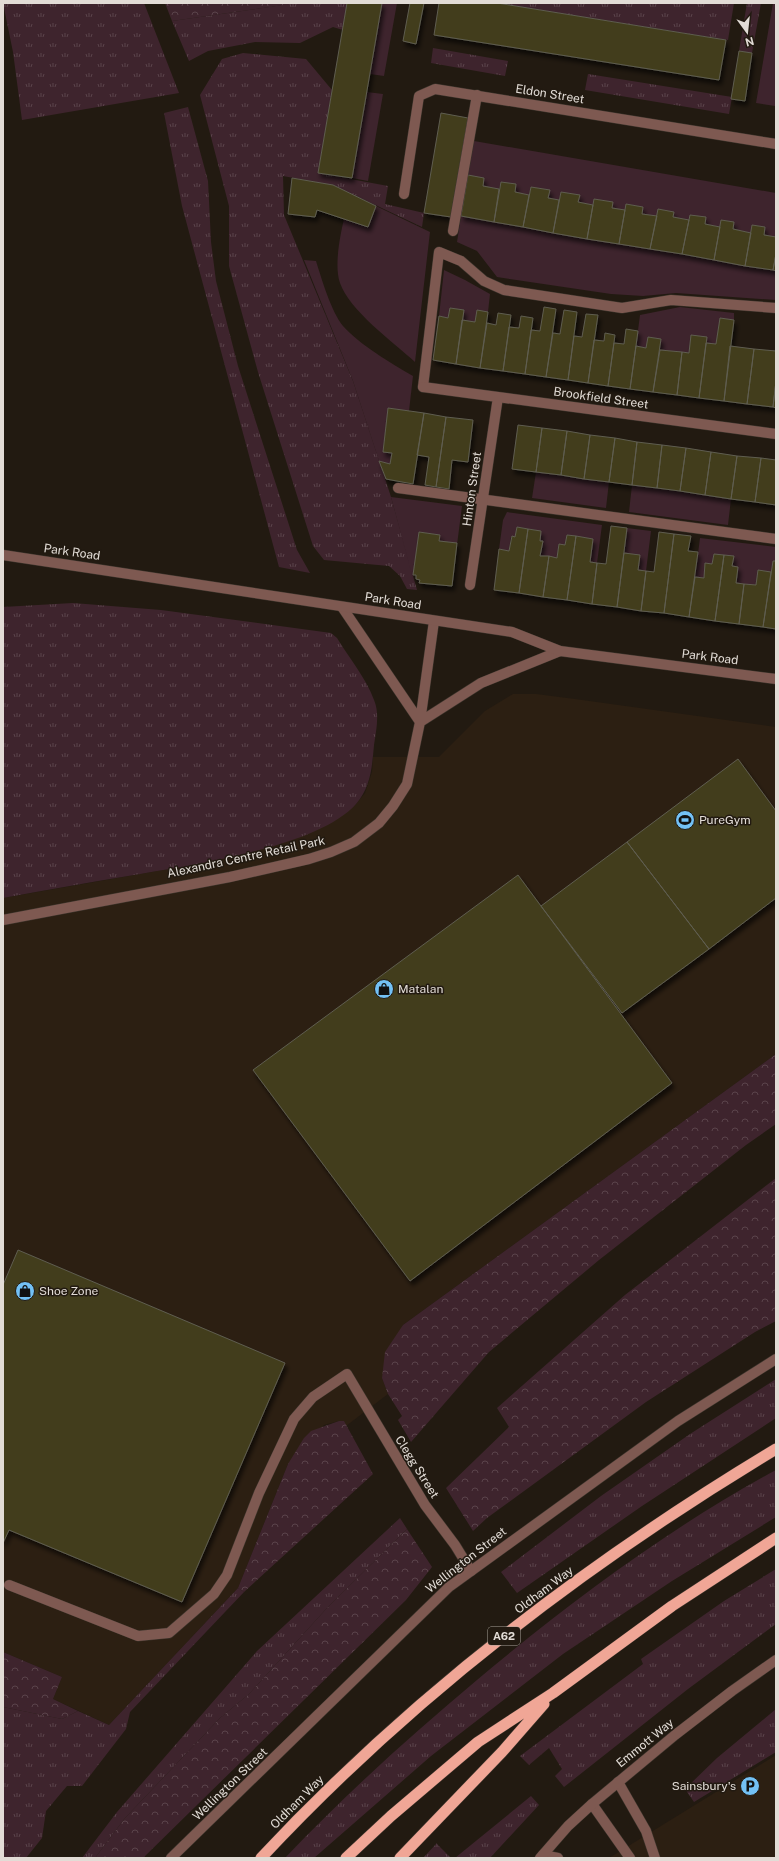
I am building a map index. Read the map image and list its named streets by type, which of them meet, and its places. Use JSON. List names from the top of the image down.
{
  "streets": {
    "highway": ["Oldham Way", "A62"],
    "street": [
      "Eldon Street",
      "Brookfield Street",
      "Hinton Street",
      "Park Road",
      "Alexandra Centre Retail Park",
      "Clegg Street",
      "Wellington Street",
      "Emmott Way"
    ]
  },
  "crossings": [
    ["Brookfield Street", "Hinton Street"],
    ["Park Road", "Alexandra Centre Retail Park"],
    ["Clegg Street", "Wellington Street"]
  ],
  "places": {
    "sports": ["PureGym"],
    "shop": ["Matalan", "Shoe Zone"],
    "parking": ["Sainsbury's"]
  },
  "north": "bottom"
}
